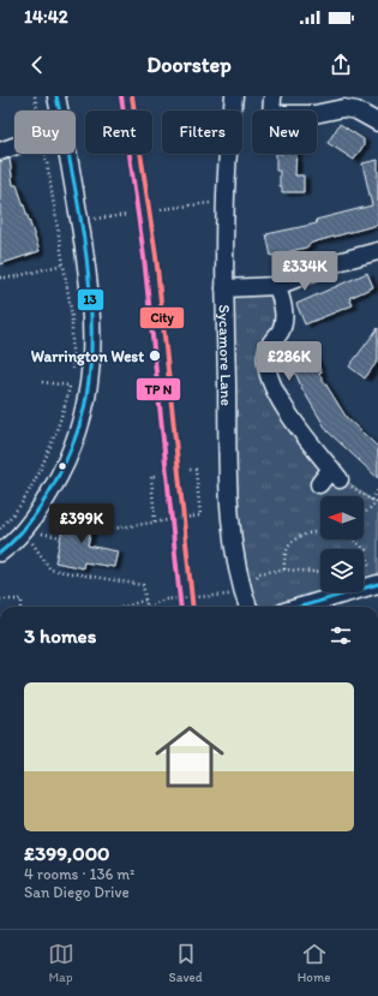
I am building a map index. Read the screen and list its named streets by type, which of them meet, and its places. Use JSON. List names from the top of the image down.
{
  "streets": {
    "street": ["Sycamore Lane"]
  },
  "places": ["Warrington West"],
  "lines": ["transit line City", "transit line 13"],
  "north": "left",
  "page": {
    "status": "14:42",
    "header": "Doorstep",
    "chip": [
      "Buy",
      "Rent",
      "Filters",
      "New"
    ],
    "price": ["£334K", "£286K", "£399K"],
    "heading": "3 homes",
    "list": [
      {
        "name": "£399,000",
        "note": "4 rooms · 136 m² · San Diego Drive"
      }
    ],
    "tabs": ["Map", "Saved", "Home"]
  }
}
